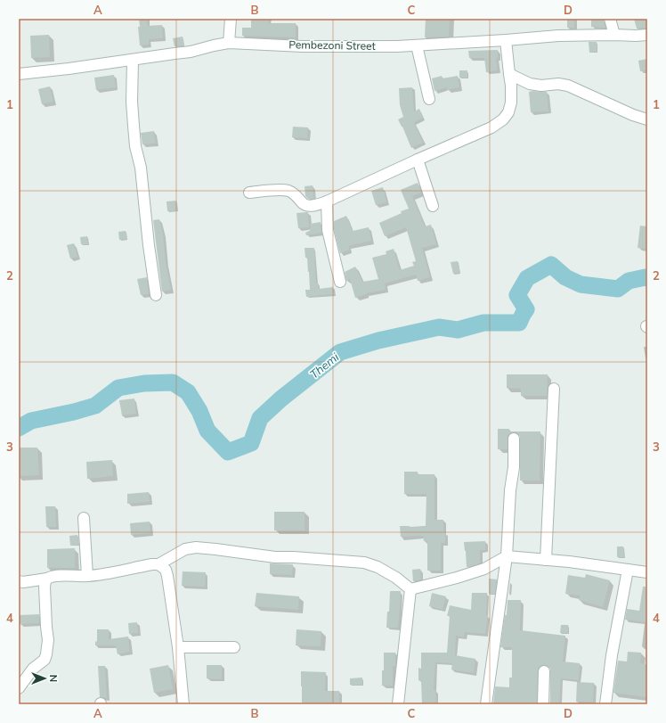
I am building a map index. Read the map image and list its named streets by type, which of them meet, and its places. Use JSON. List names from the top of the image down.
{
  "streets": {
    "street": ["Pembezoni Street"]
  },
  "water": ["Themi"],
  "north": "right",
  "grid": {
    "columns": [
      "A",
      "B",
      "C",
      "D"
    ],
    "rows": [
      "1",
      "2",
      "3",
      "4"
    ]
  }
}
